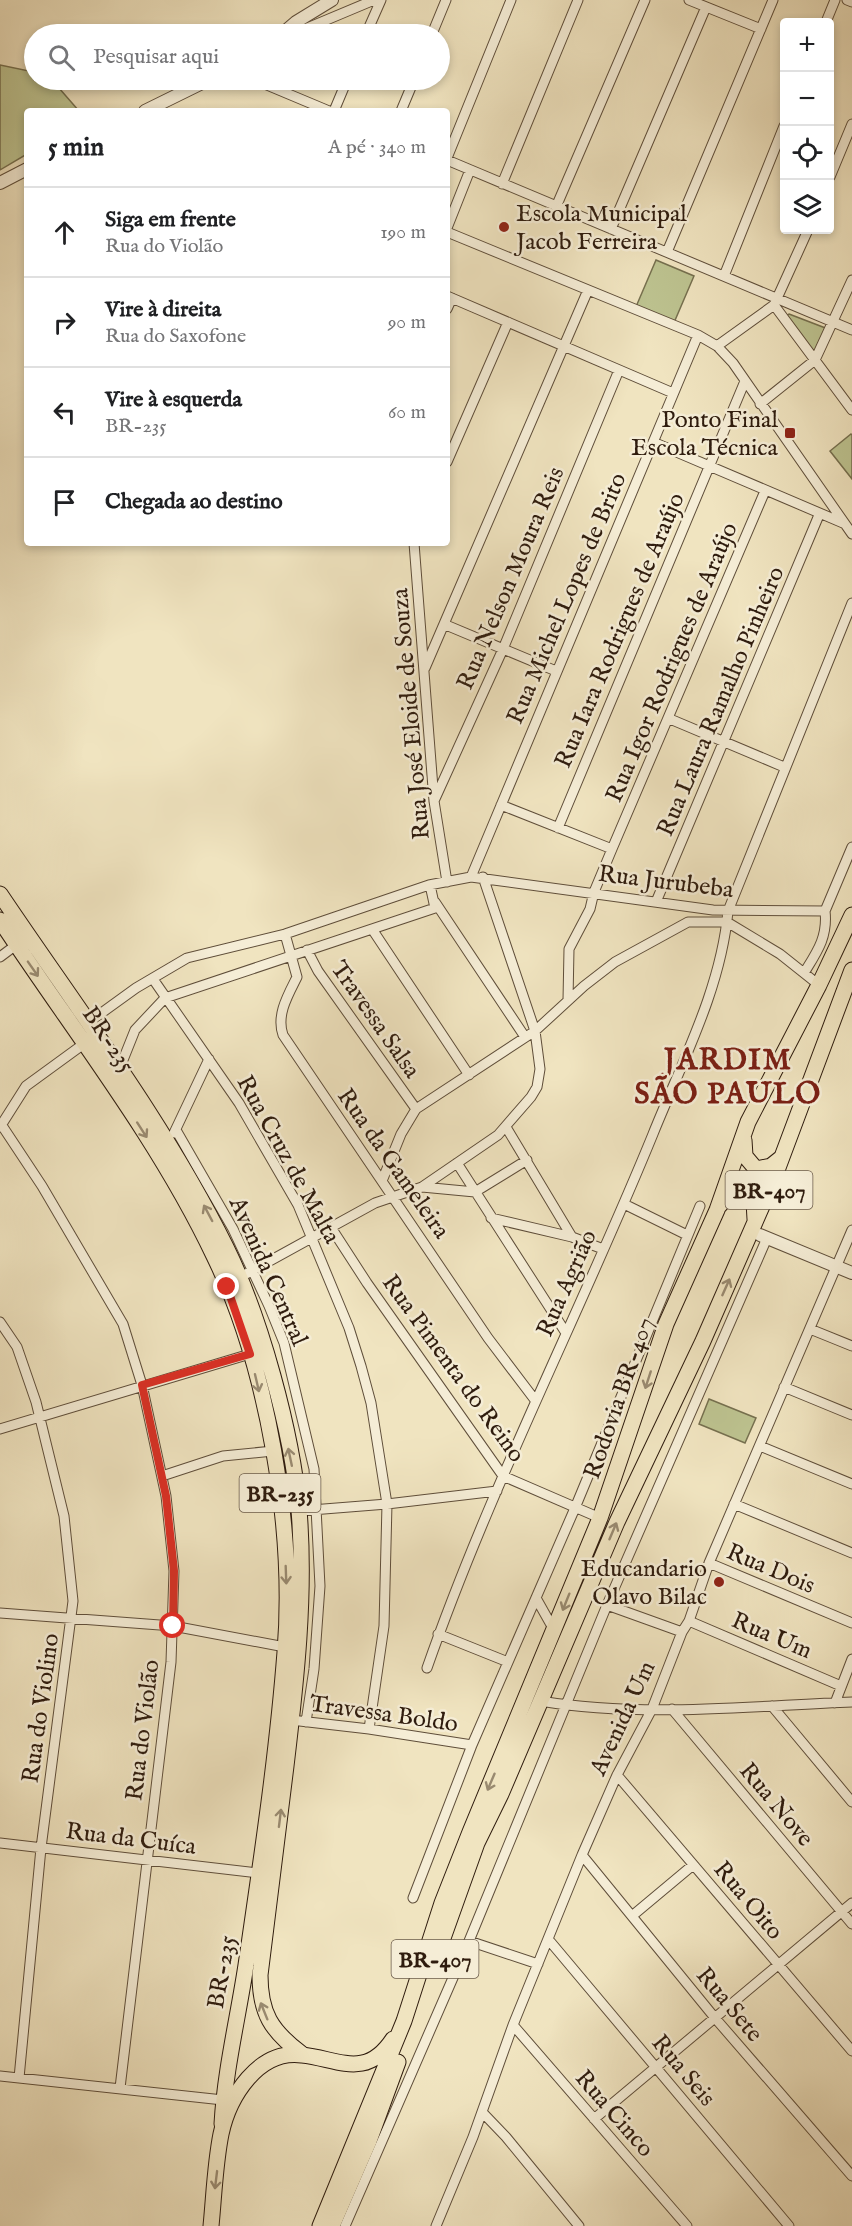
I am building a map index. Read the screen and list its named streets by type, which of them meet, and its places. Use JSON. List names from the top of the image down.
{
  "streets": {
    "main road": ["BR-235", "BR-407", "Rodovia BR-407"],
    "street": [
      "Rua Nelson Moura Reis",
      "Rua Michel Lopes de Brito",
      "Rua Iara Rodrigues de Araújo",
      "Rua Igor Rodrigues de Araújo",
      "Rua Laura Ramalho Pinheiro",
      "Rua José Eloide de Souza",
      "Rua Jurubeba",
      "Travessa Salsa",
      "Rua Cruz de Malta",
      "Rua da Gameleira",
      "Avenida Central",
      "Rua Agrião",
      "Rua Pimenta do Reino",
      "Rua Dois",
      "Rua Um",
      "Rua do Violino",
      "Travessa Boldo",
      "Avenida Um",
      "Rua do Violão",
      "Rua Nove",
      "Rua da Cuíca",
      "Rua Oito",
      "Rua Sete",
      "Rua Seis",
      "Rua Cinco"
    ]
  },
  "crossings": [
    ["Rua Nelson Moura Reis", "Rua José Eloide de Souza"],
    ["Rua Michel Lopes de Brito", "Rua Jurubeba"],
    ["Rua Igor Rodrigues de Araújo", "Rua Jurubeba"],
    ["Rua Laura Ramalho Pinheiro", "Rua Jurubeba"],
    ["Rua Jurubeba", "Rua Agrião"],
    ["Travessa Salsa", "Rua Cruz de Malta"],
    ["Travessa Salsa", "Rua da Gameleira"],
    ["BR-235", "Avenida Central"],
    ["BR-235", "Travessa Boldo"],
    ["BR-235", "Rua da Cuíca"],
    ["Rua Cruz de Malta", "Travessa Boldo"],
    ["Rua da Gameleira", "Rua Agrião"],
    ["BR-407", "Rodovia BR-407"],
    ["Avenida Central", "Travessa Boldo"],
    ["Rua Agrião", "Rua Pimenta do Reino"],
    ["Rua Pimenta do Reino", "Rodovia BR-407"],
    ["Rua Dois", "Avenida Um"],
    ["Rua Um", "Avenida Um"],
    ["Rua do Violino", "Rua da Cuíca"],
    ["Avenida Um", "Rua Oito"],
    ["Avenida Um", "Rua Sete"],
    ["Avenida Um", "Rua Seis"],
    ["Avenida Um", "Rua Cinco"],
    ["Rua do Violão", "Rua da Cuíca"]
  ],
  "districts": ["JARDIM SÃO PAULO"],
  "places": {
    "other": ["Escola Municipal Jacob Ferreira", "Educandario Olavo Bilac"],
    "transit": ["Ponto Final Escola Técnica"]
  },
  "page": {
    "map_buttons": ["+", "−"],
    "search": "Pesquisar aqui",
    "heading": ["5 min", "A pé · 340 m"],
    "list": [
      ["Siga em frente", "Rua do Violão", "190 m"],
      ["Vire à direita", "Rua do Saxofone", "90 m"],
      ["Vire à esquerda", "BR-235", "60 m"],
      "Chegada ao destino"
    ]
  }
}
